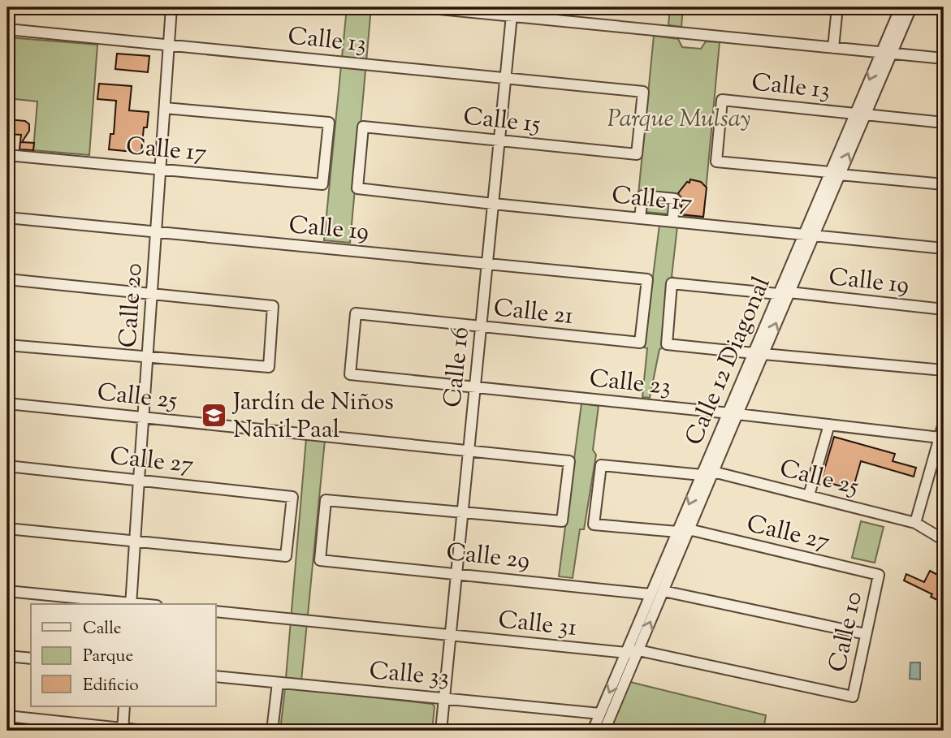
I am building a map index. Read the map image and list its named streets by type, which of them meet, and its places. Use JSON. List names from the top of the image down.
{
  "streets": {
    "street": [
      "Calle 13",
      "Calle 15",
      "Calle 17",
      "Calle 19",
      "Calle 20",
      "Calle 21",
      "Calle 12 Diagonal",
      "Calle 16",
      "Calle 23",
      "Calle 25",
      "Calle 27",
      "Calle 29",
      "Calle 31",
      "Calle 10",
      "Calle 33"
    ]
  },
  "crossings": [
    ["Calle 13", "Calle 15"],
    ["Calle 13", "Calle 20"],
    ["Calle 13", "Calle 12 Diagonal"],
    ["Calle 13", "Calle 16"],
    ["Calle 15", "Calle 17"],
    ["Calle 15", "Calle 16"],
    ["Calle 17", "Calle 20"],
    ["Calle 17", "Calle 12 Diagonal"],
    ["Calle 17", "Calle 16"],
    ["Calle 19", "Calle 20"],
    ["Calle 19", "Calle 21"],
    ["Calle 19", "Calle 12 Diagonal"],
    ["Calle 19", "Calle 16"],
    ["Calle 20", "Calle 25"],
    ["Calle 20", "Calle 27"],
    ["Calle 21", "Calle 16"],
    ["Calle 21", "Calle 23"],
    ["Calle 12 Diagonal", "Calle 23"],
    ["Calle 12 Diagonal", "Calle 25"],
    ["Calle 12 Diagonal", "Calle 27"],
    ["Calle 12 Diagonal", "Calle 29"],
    ["Calle 12 Diagonal", "Calle 31"],
    ["Calle 12 Diagonal", "Calle 33"],
    ["Calle 16", "Calle 23"],
    ["Calle 16", "Calle 25"],
    ["Calle 16", "Calle 29"],
    ["Calle 16", "Calle 31"],
    ["Calle 16", "Calle 33"],
    ["Calle 25", "Calle 29"],
    ["Calle 27", "Calle 10"],
    ["Calle 31", "Calle 10"]
  ],
  "parks": ["Parque Mulsay"],
  "places": {
    "school or university": ["Jardín de Niños Nahil Paal"]
  },
  "legend": ["Calle", "Parque", "Edificio"]
}
